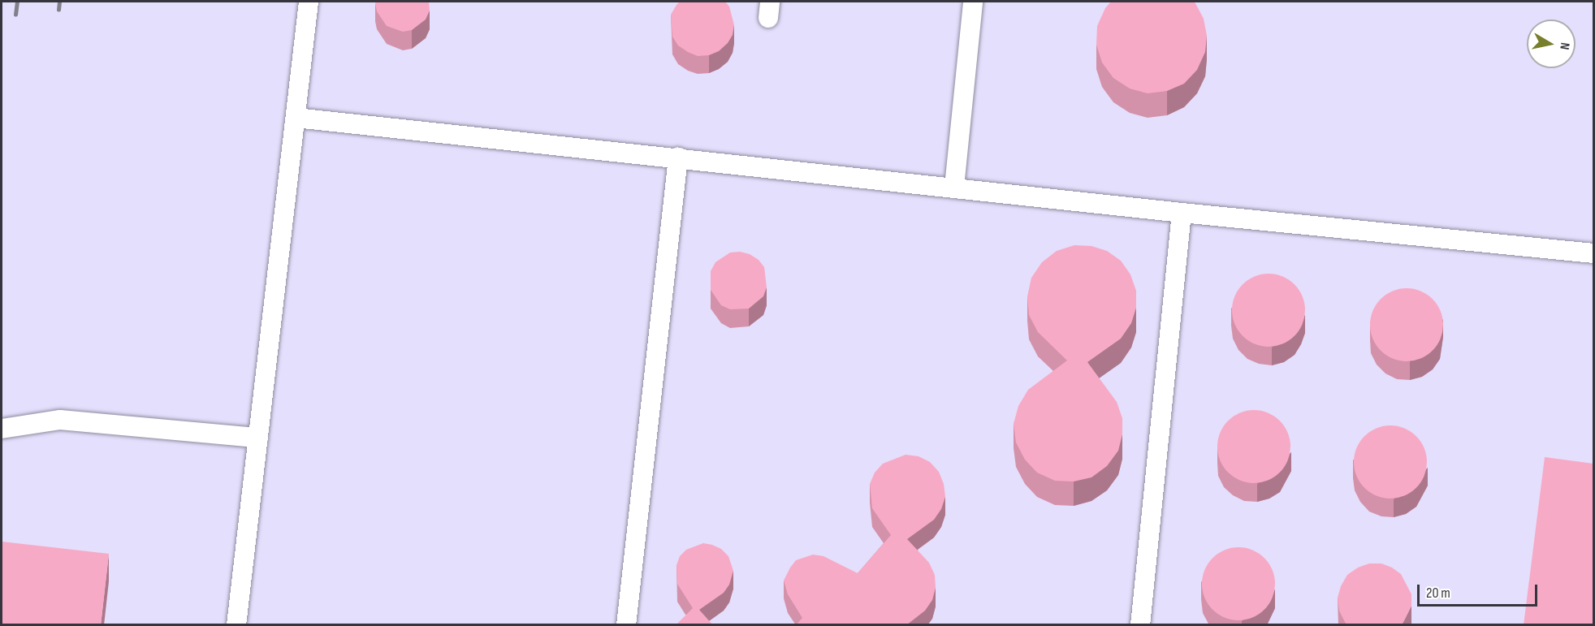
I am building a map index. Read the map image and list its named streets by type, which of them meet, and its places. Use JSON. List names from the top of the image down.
{
  "scale_bar": "20 m",
  "north": "right"
}
